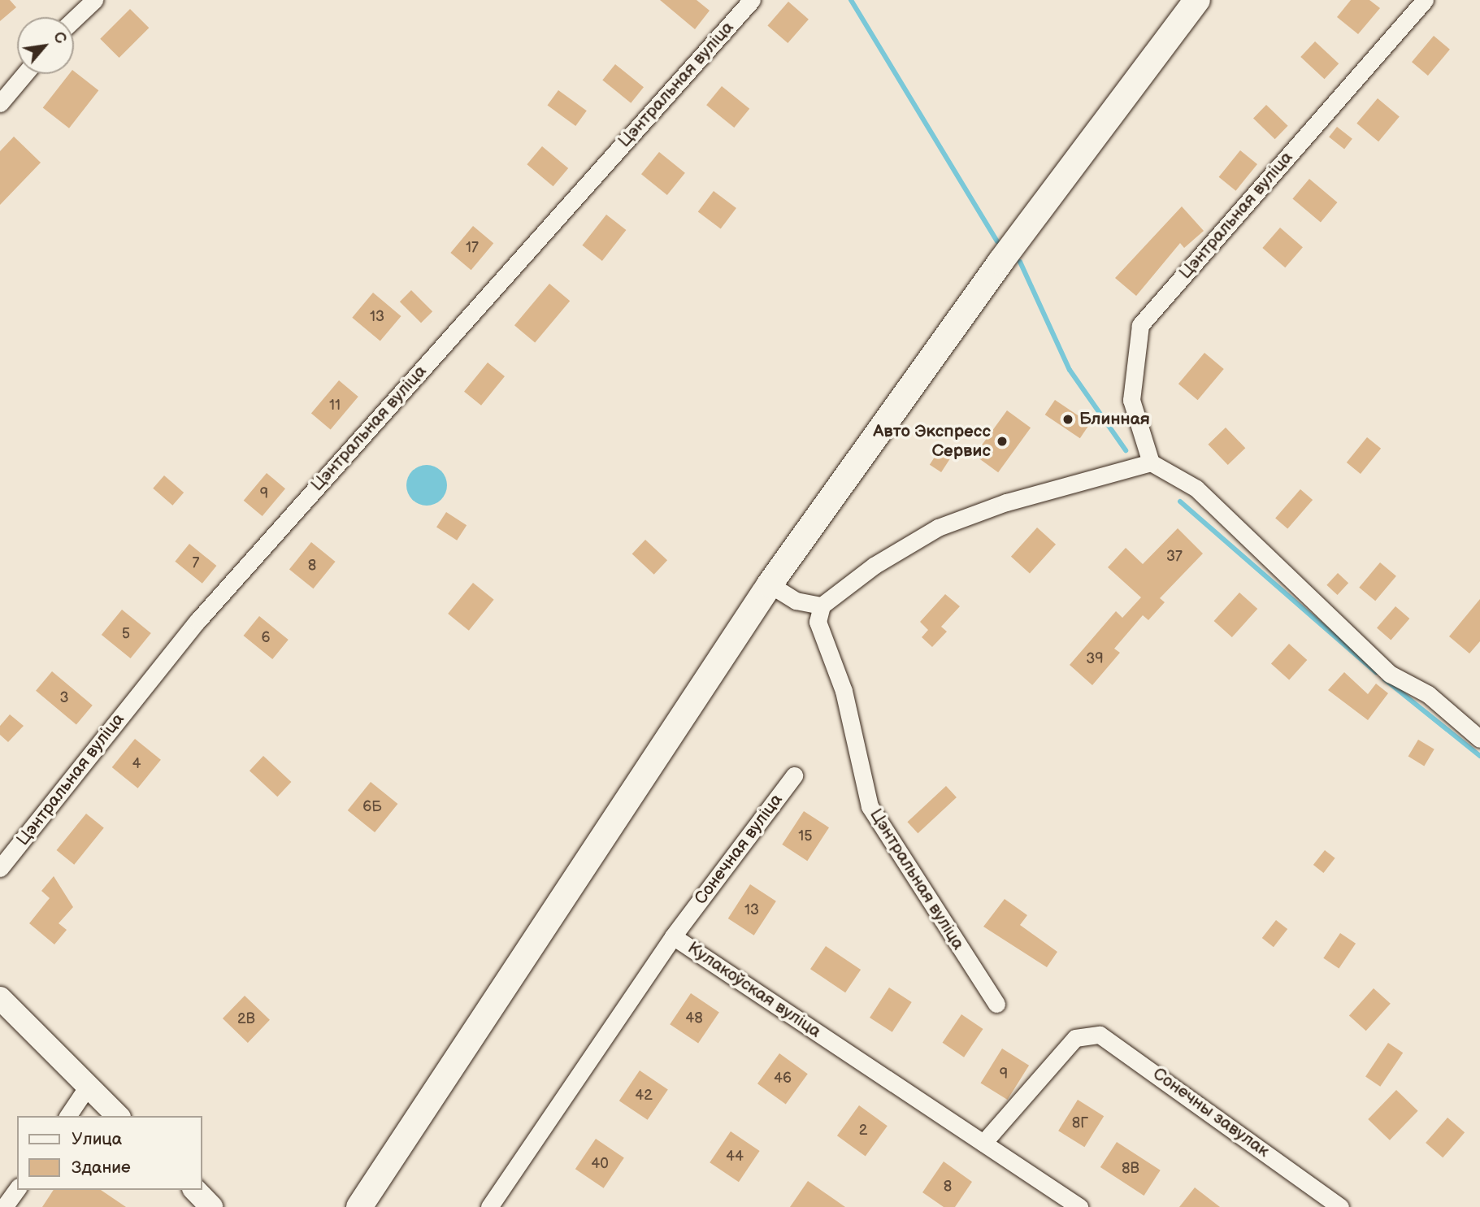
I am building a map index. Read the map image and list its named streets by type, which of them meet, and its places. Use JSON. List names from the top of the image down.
{
  "streets": {
    "street": [
      "Цэнтральная вуліца",
      "Сонечная вуліца",
      "Кулакоўская вуліца",
      "Сонечны завулак"
    ]
  },
  "crossings": [
    ["Сонечная вуліца", "Кулакоўская вуліца"],
    ["Кулакоўская вуліца", "Сонечны завулак"]
  ],
  "places": ["Блинная", "Авто Экспресс Сервис"],
  "house_numbers": [
    "17",
    "13",
    "11",
    "9",
    "37",
    "7",
    "8",
    "5",
    "6",
    "39",
    "3",
    "4",
    "6Б",
    "15",
    "13",
    "48",
    "2В",
    "9",
    "46",
    "42",
    "8Г",
    "2",
    "44",
    "40",
    "8В",
    "8"
  ],
  "legend": ["Улица", "Здание"],
  "north": "top right"
}
